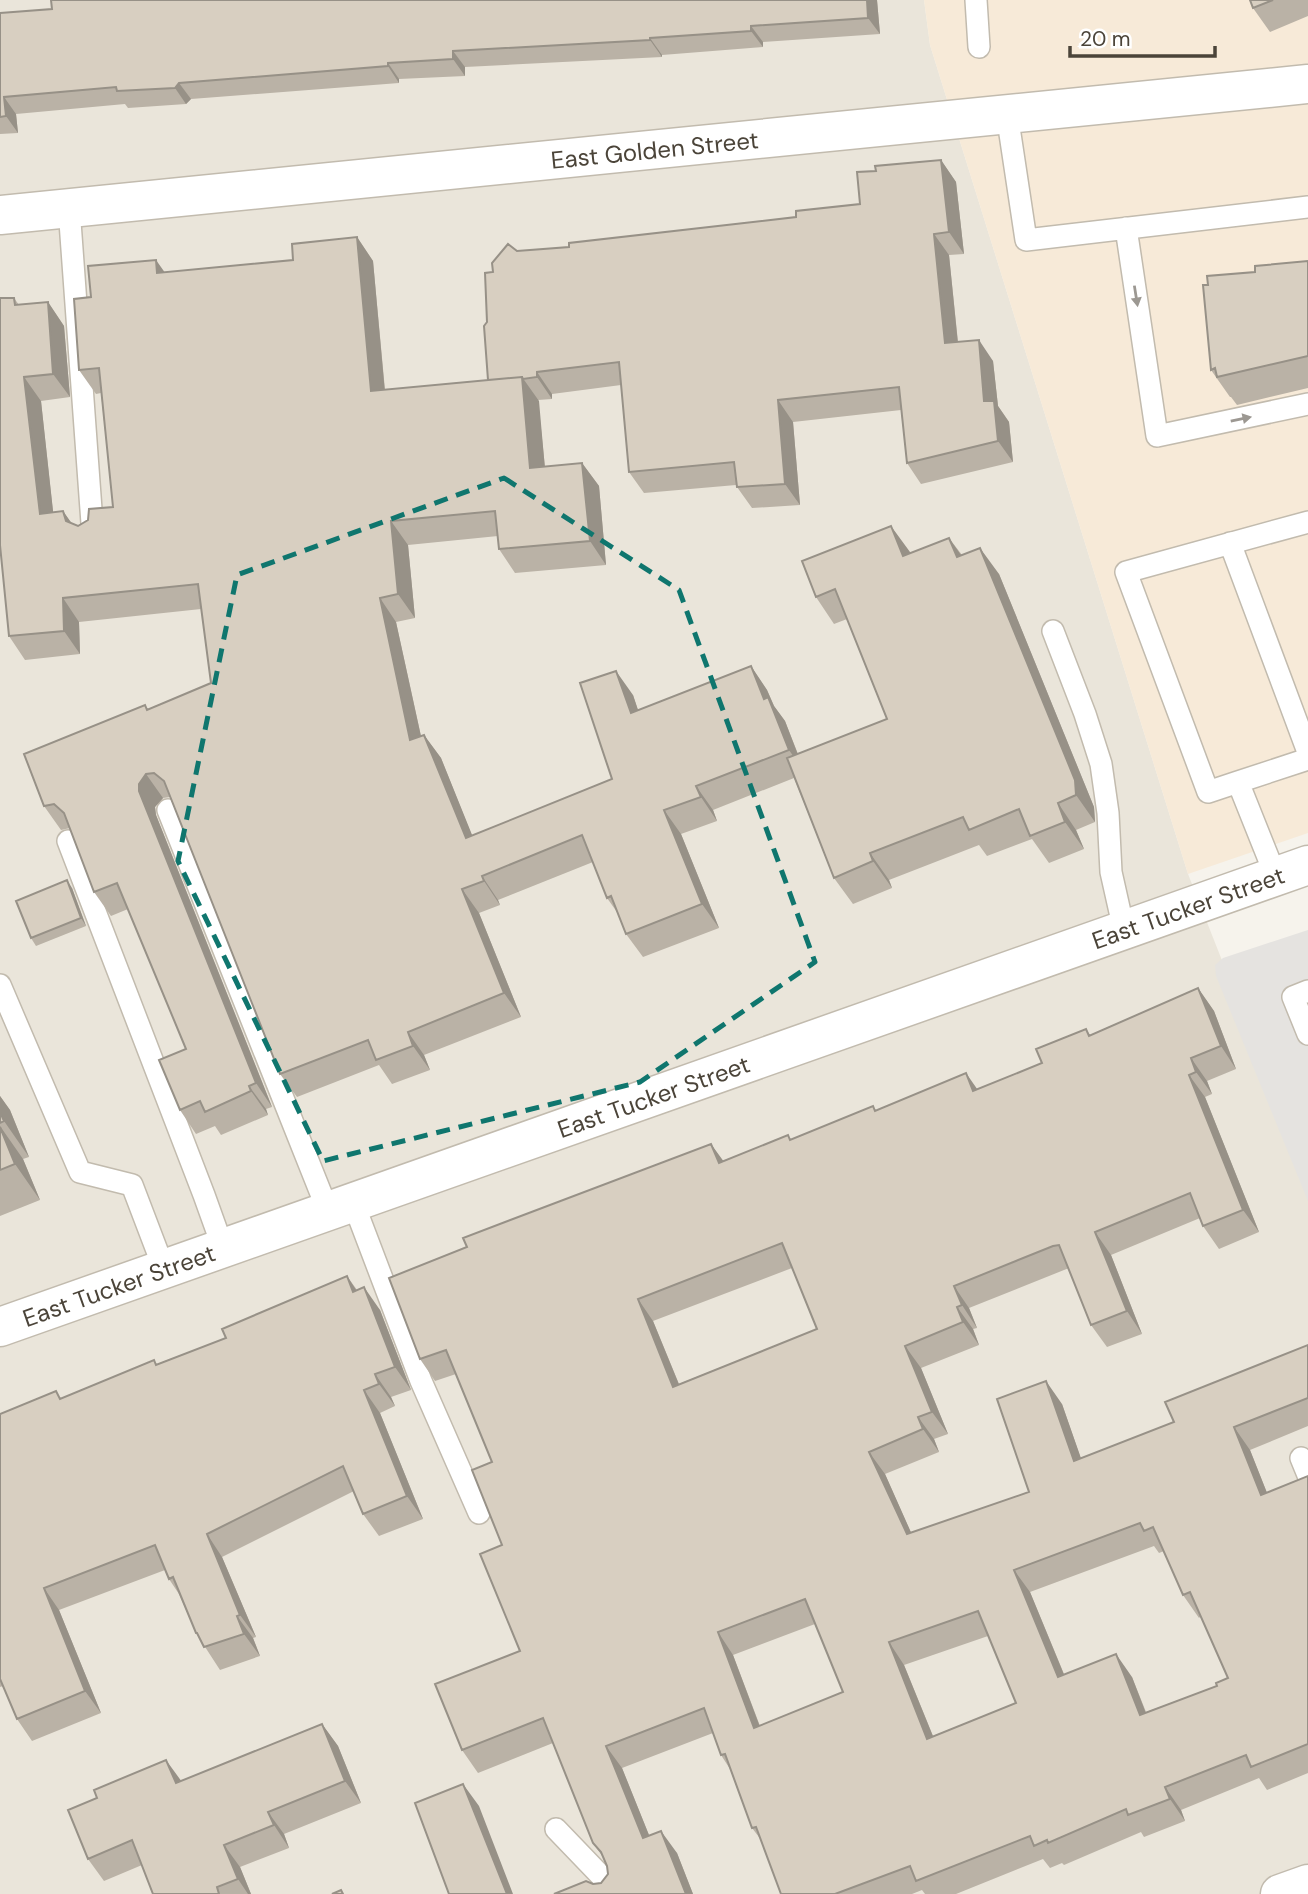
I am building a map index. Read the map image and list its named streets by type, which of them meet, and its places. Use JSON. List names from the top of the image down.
{
  "streets": {
    "street": ["East Golden Street", "East Tucker Street"]
  },
  "scale_bar": "20 m"
}
